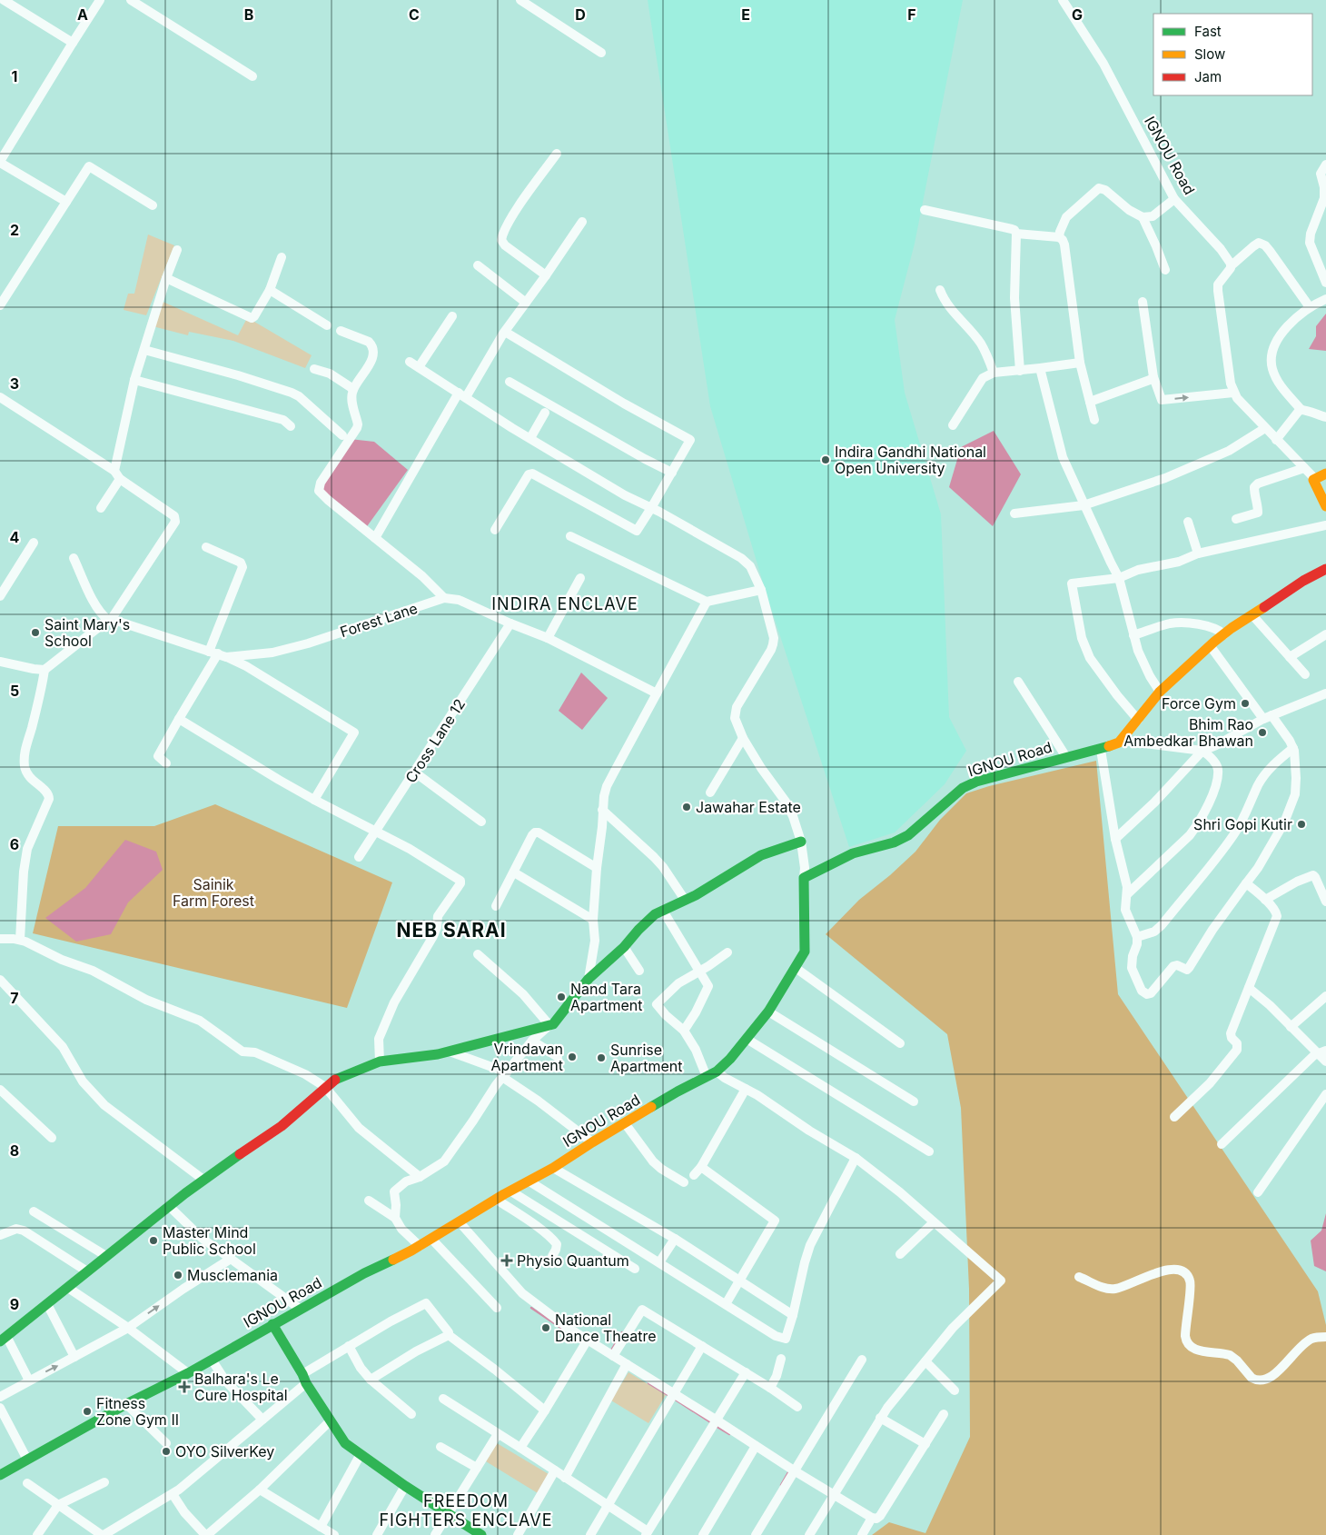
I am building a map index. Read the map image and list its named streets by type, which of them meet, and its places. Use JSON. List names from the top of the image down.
{
  "streets": {
    "street": ["IGNOU Road", "Forest Lane", "Cross Lane 12"]
  },
  "districts": ["INDIRA ENCLAVE", "NEB SARAI", "FREEDOM FIGHTERS ENCLAVE"],
  "parks": ["Sainik Farm Forest"],
  "places": {
    "other": [
      "Indira Gandhi National Open University",
      "Saint Mary's School",
      "Force Gym",
      "Bhim Rao Ambedkar Bhawan",
      "Jawahar Estate",
      "Shri Gopi Kutir",
      "Nand Tara Apartment",
      "Vrindavan Apartment",
      "Sunrise Apartment",
      "Master Mind Public School",
      "Musclemania",
      "National Dance Theatre",
      "Fitness Zone Gym II",
      "OYO SilverKey"
    ],
    "health": ["Physio Quantum", "Balhara's Le Cure Hospital"]
  },
  "legend": ["Fast", "Slow", "Jam"],
  "grid": {
    "columns": [
      "A",
      "B",
      "C",
      "D",
      "E",
      "F",
      "G"
    ],
    "rows": [
      "1",
      "2",
      "3",
      "4",
      "5",
      "6",
      "7",
      "8",
      "9"
    ]
  }
}
